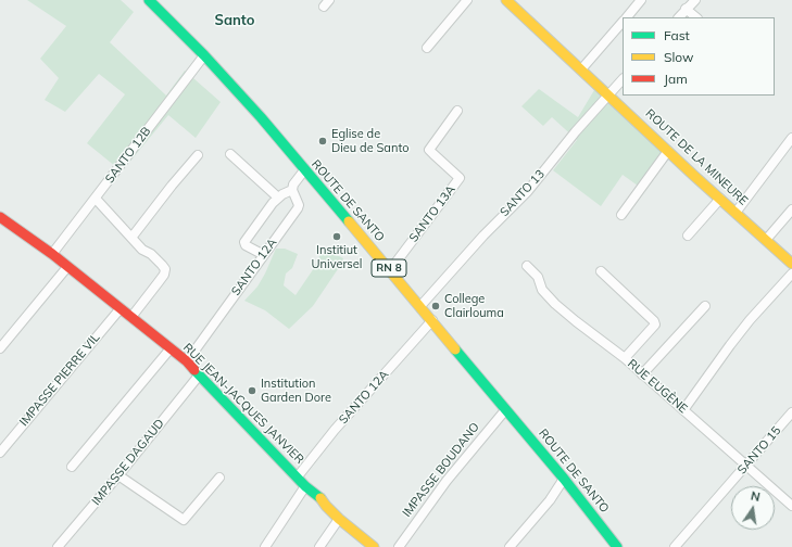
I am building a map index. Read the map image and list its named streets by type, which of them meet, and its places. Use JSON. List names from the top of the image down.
{
  "streets": {
    "street": [
      "SANTO 12B",
      "ROUTE DE LA MINEURE",
      "SANTO 13",
      "ROUTE DE SANTO",
      "SANTO 13A",
      "SANTO 12A",
      "RN 8",
      "IMPASSE PIERRE VIL",
      "RUE EUGÈNE",
      "RUE JEAN-JACQUES JANVIER",
      "SANTO 15",
      "IMPASSE DAGAUD",
      "IMPASSE BOUDANO"
    ]
  },
  "crossings": [
    ["SANTO 12B", "ROUTE DE SANTO"],
    ["SANTO 12B", "RUE JEAN-JACQUES JANVIER"],
    ["ROUTE DE LA MINEURE", "SANTO 13"],
    ["SANTO 13", "ROUTE DE SANTO"],
    ["ROUTE DE SANTO", "SANTO 13A"],
    ["ROUTE DE SANTO", "SANTO 12A"],
    ["ROUTE DE SANTO", "IMPASSE BOUDANO"],
    ["SANTO 12A", "RUE JEAN-JACQUES JANVIER"],
    ["IMPASSE PIERRE VIL", "RUE JEAN-JACQUES JANVIER"],
    ["RUE EUGÈNE", "SANTO 15"],
    ["RUE JEAN-JACQUES JANVIER", "IMPASSE DAGAUD"]
  ],
  "districts": ["Santo"],
  "places": [
    "Eglise de Dieu de Santo",
    "Institiut Universel",
    "College Clairlouma",
    "Institution Garden Dore"
  ],
  "legend": ["Fast", "Slow", "Jam"],
  "north": "top"
}
